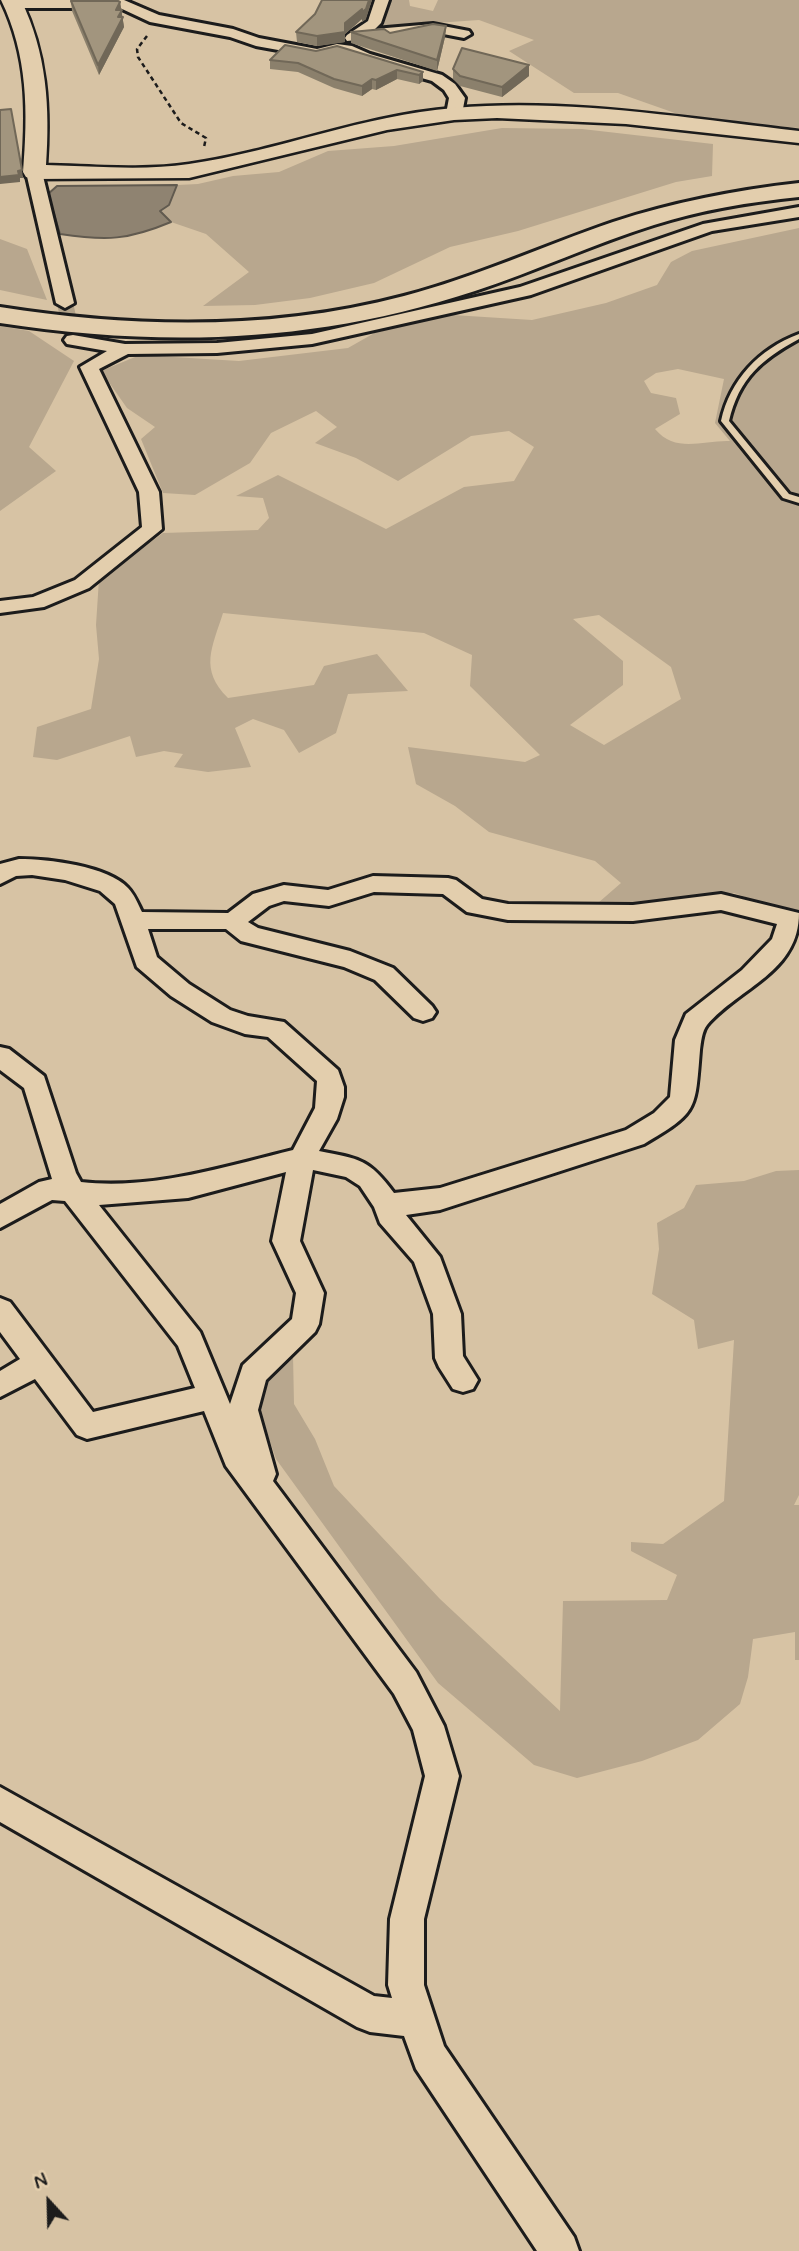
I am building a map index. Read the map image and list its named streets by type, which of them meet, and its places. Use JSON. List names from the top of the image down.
{
  "north": "top"
}
